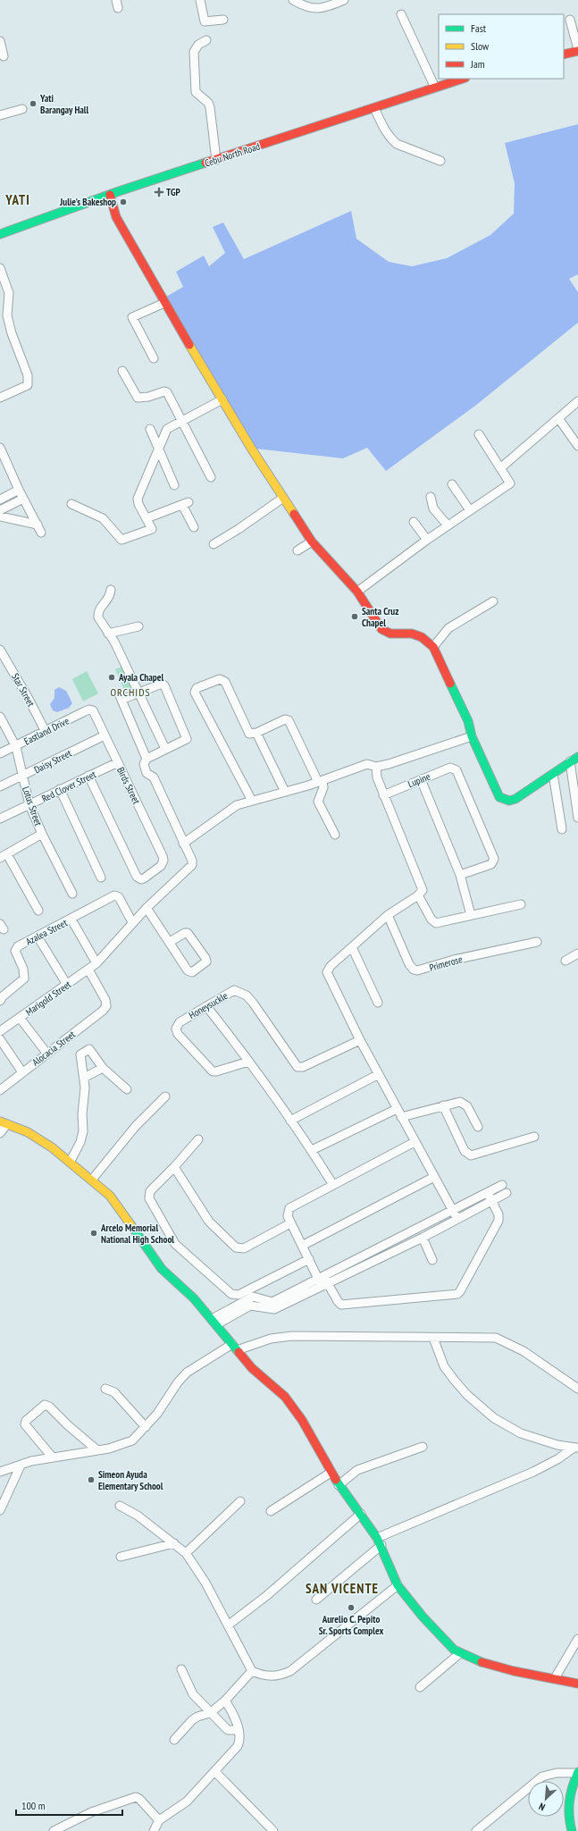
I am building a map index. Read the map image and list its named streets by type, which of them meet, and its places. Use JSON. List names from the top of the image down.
{
  "streets": {
    "street": [
      "Cebu North Road",
      "Star Street",
      "Eastland Drive",
      "Daisy Street",
      "Lupine",
      "Birds Street",
      "Red Clover Street",
      "Lotus Street",
      "Azalea Street",
      "Primerose",
      "Marigold Street",
      "Honeysuckle",
      "Alocacia Street"
    ]
  },
  "crossings": [
    ["Star Street", "Eastland Drive"],
    ["Eastland Drive", "Birds Street"],
    ["Eastland Drive", "Lotus Street"],
    ["Daisy Street", "Birds Street"],
    ["Daisy Street", "Lotus Street"],
    ["Birds Street", "Red Clover Street"],
    ["Red Clover Street", "Lotus Street"],
    ["Azalea Street", "Marigold Street"],
    ["Marigold Street", "Alocacia Street"]
  ],
  "districts": ["YATI", "ORCHIDS", "SAN VICENTE"],
  "places": {
    "other": [
      "Yati Barangay Hall",
      "Julie's Bakeshop",
      "Santa Cruz Chapel",
      "Ayala Chapel",
      "Arcelo Memorial National High School",
      "Simeon Ayuda Elementary School",
      "Aurelio C. Pepito Sr. Sports Complex"
    ],
    "health": ["TGP"]
  },
  "legend": ["Fast", "Slow", "Jam"],
  "scale_bar": "100 m",
  "north": "bottom left"
}
